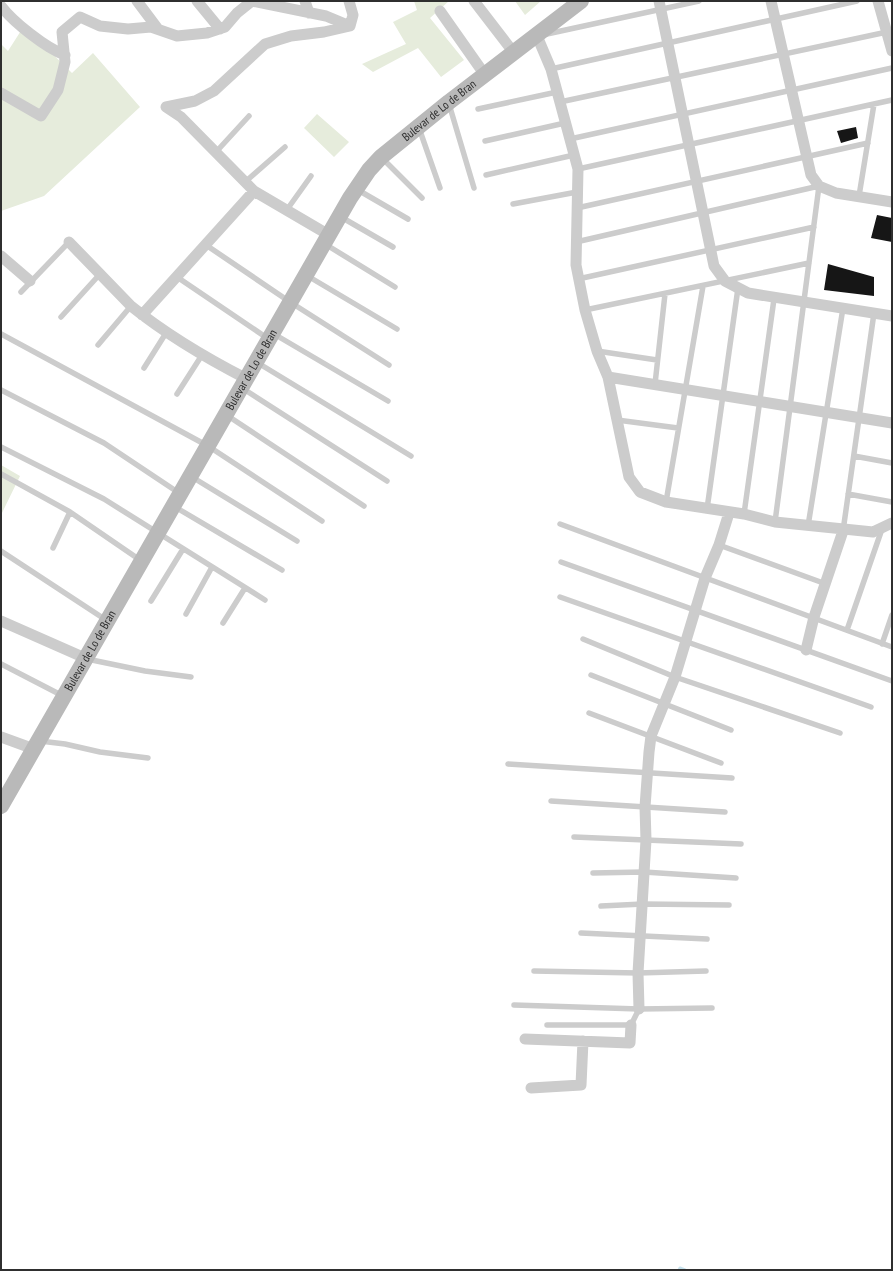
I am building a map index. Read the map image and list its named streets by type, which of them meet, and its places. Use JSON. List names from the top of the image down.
{
  "streets": {
    "street": ["Bulevar de Lo de Bran"]
  }
}
